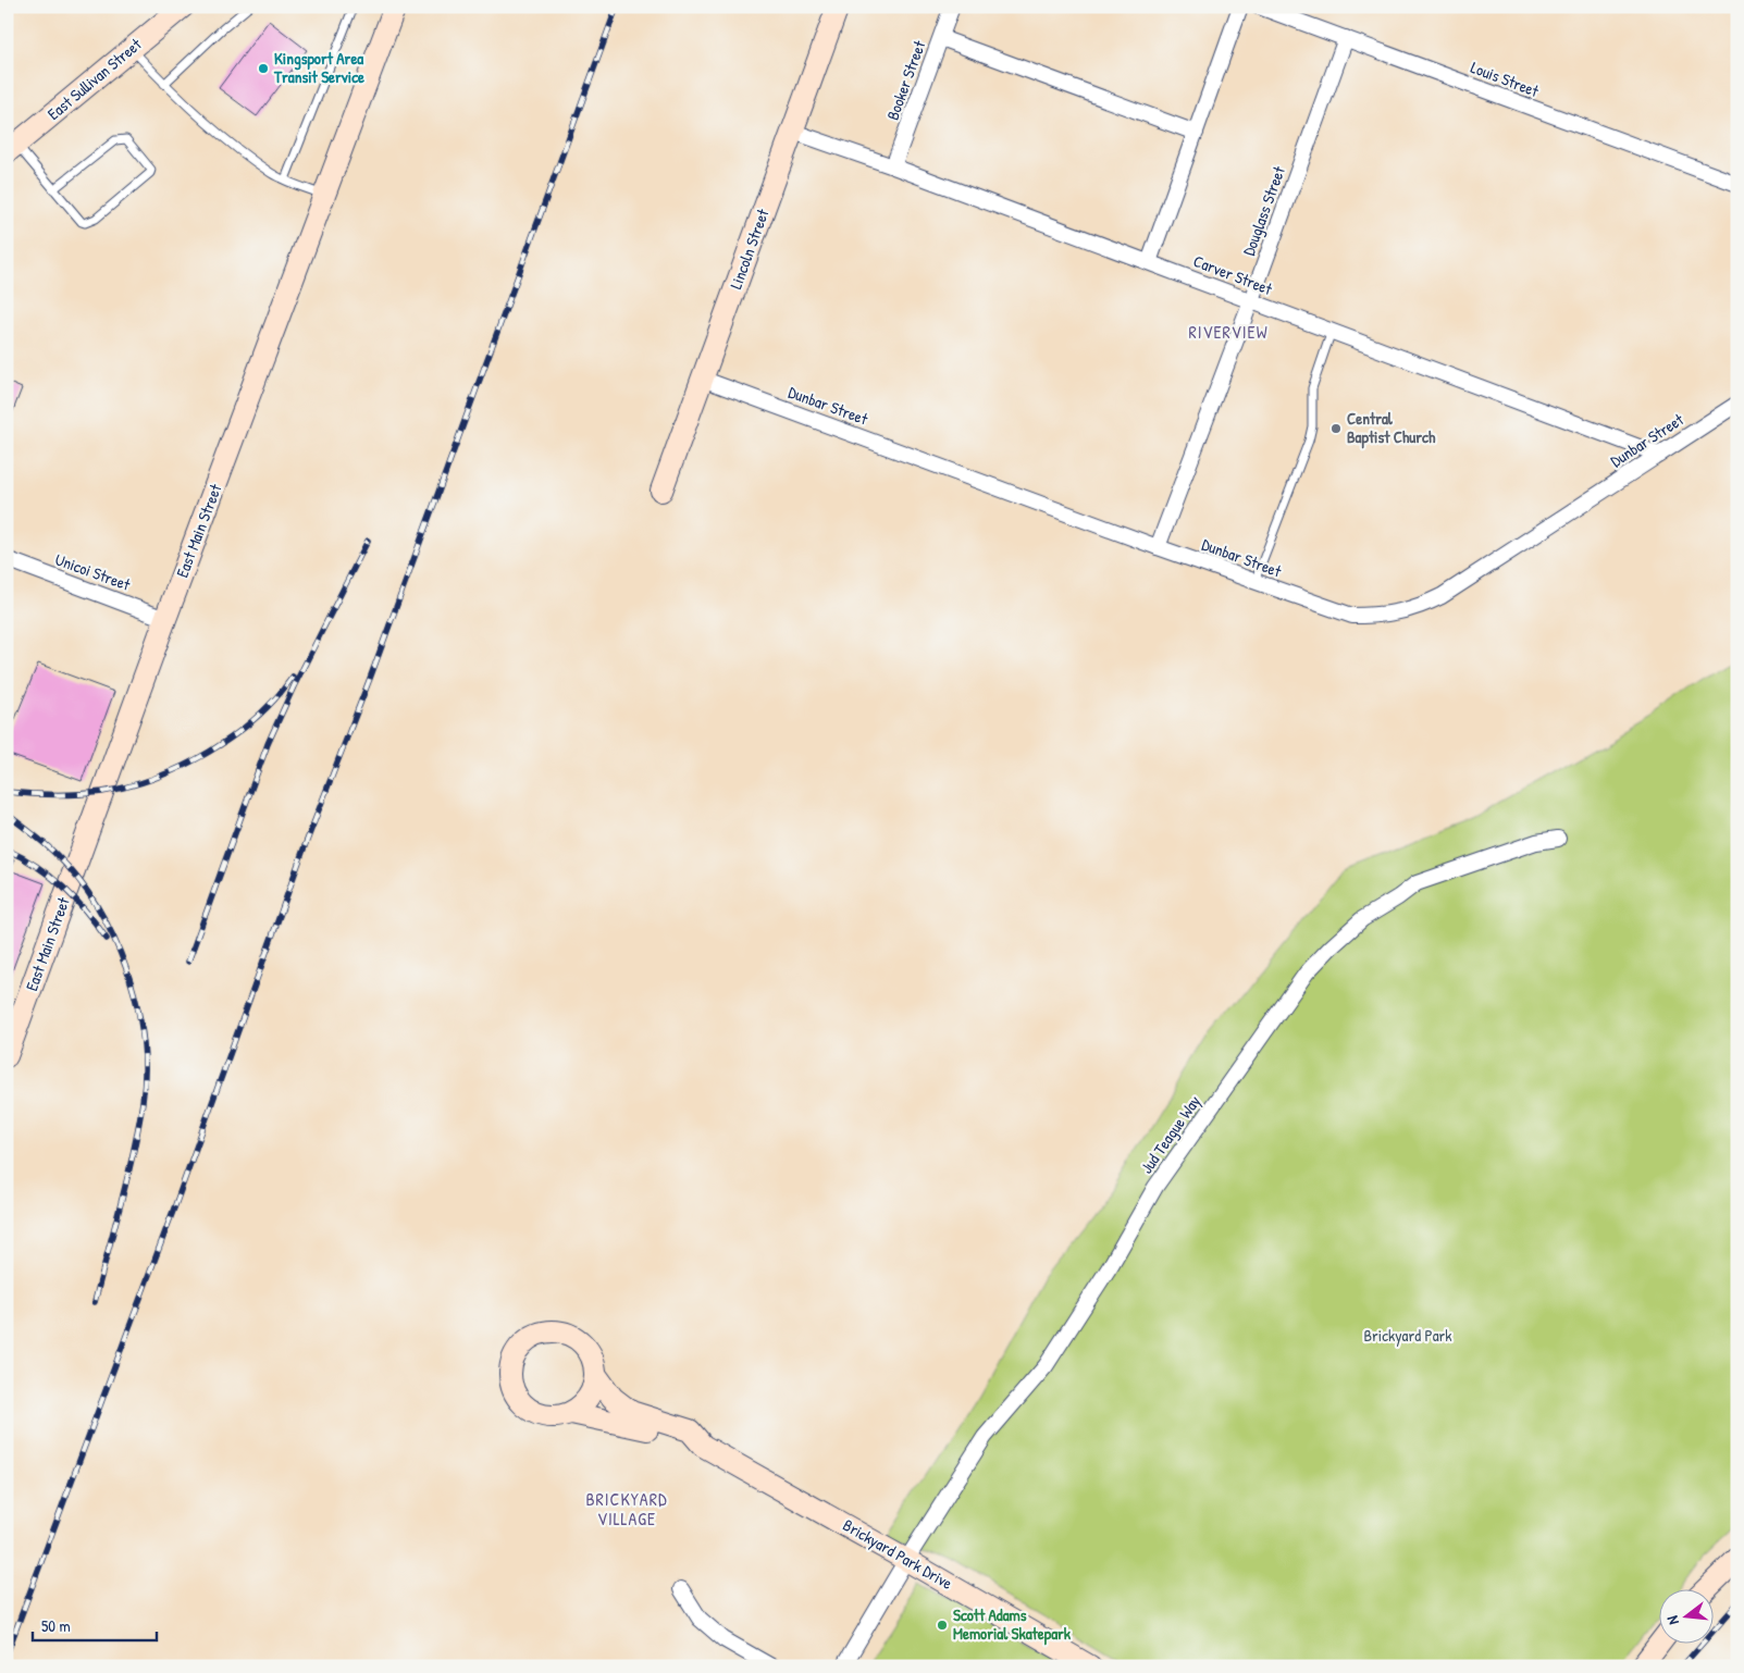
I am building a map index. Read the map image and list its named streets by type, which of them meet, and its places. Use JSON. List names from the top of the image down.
{
  "streets": {
    "street": [
      "East Sullivan Street",
      "Louis Street",
      "Booker Street",
      "Douglass Street",
      "Lincoln Street",
      "Carver Street",
      "Dunbar Street",
      "East Main Street",
      "Unicoi Street",
      "Jud Teague Way",
      "Brickyard Park Drive"
    ]
  },
  "crossings": [
    ["Louis Street", "Douglass Street"],
    ["Booker Street", "Carver Street"],
    ["Douglass Street", "Carver Street"],
    ["Douglass Street", "Dunbar Street"],
    ["Lincoln Street", "Carver Street"],
    ["Lincoln Street", "Dunbar Street"],
    ["Carver Street", "Dunbar Street"],
    ["East Main Street", "Unicoi Street"],
    ["Jud Teague Way", "Brickyard Park Drive"]
  ],
  "districts": ["RIVERVIEW", "BRICKYARD VILLAGE"],
  "parks": ["Brickyard Park"],
  "places": ["Kingsport Area Transit Service", "Central Baptist Church", "Scott Adams Memorial Skatepark"],
  "scale_bar": "50 m",
  "north": "left"
}
